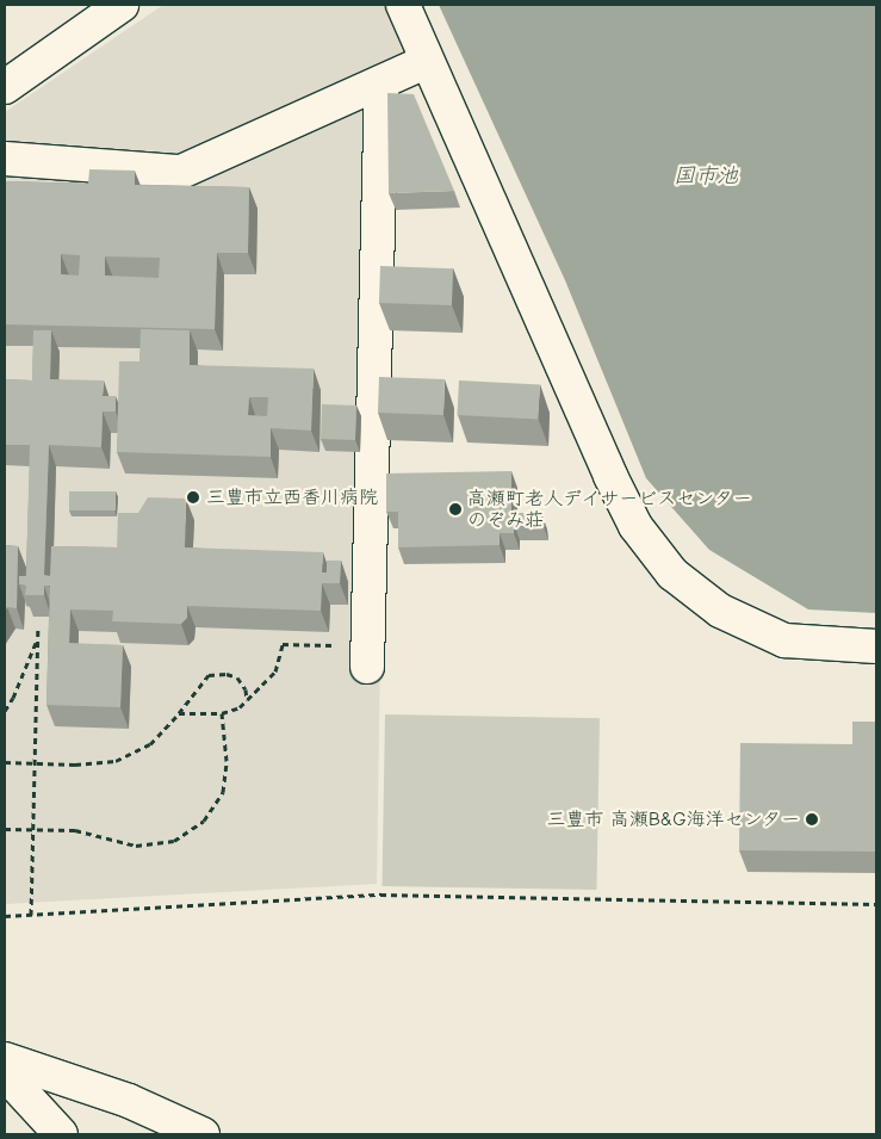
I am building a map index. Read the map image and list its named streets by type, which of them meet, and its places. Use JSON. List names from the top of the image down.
{
  "water": ["国市池"],
  "places": ["三豊市立西香川病院", "高瀬町老人デイサービスセンター のぞみ荘", "三豊市 高瀬B&G海洋センター"]
}
